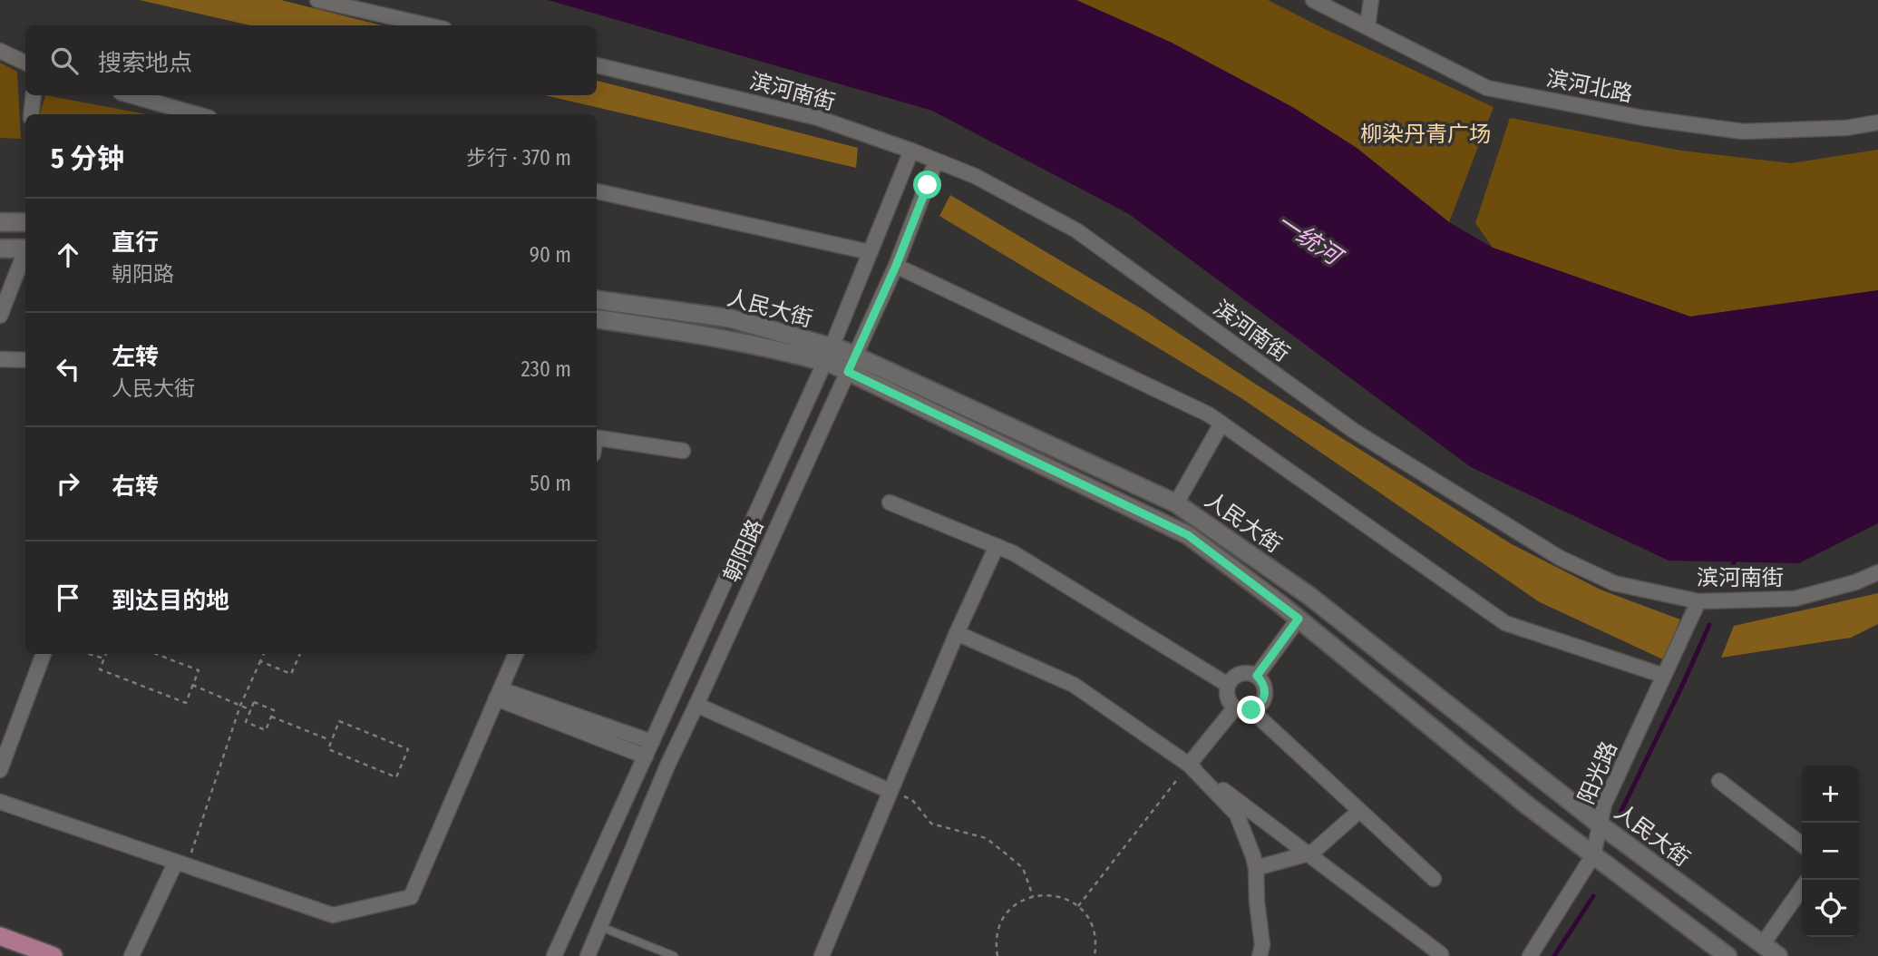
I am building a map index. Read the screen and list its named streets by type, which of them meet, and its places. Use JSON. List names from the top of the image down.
{
  "streets": {
    "street": [
      "滨河北路",
      "滨河南街",
      "人民大街",
      "朝阳路",
      "阳光路"
    ]
  },
  "crossings": [
    ["滨河南街", "朝阳路"],
    ["滨河南街", "阳光路"],
    ["人民大街", "朝阳路"],
    ["人民大街", "阳光路"]
  ],
  "water": ["一统河"],
  "parks": ["柳染丹青广场"],
  "page": {
    "search": "搜索地点",
    "heading": ["5 分钟", "步行 · 370 m"],
    "list": [
      ["直行", "朝阳路", "90 m"],
      ["左转", "人民大街", "230 m"],
      ["右转", "50 m"],
      "到达目的地"
    ],
    "map_buttons": ["+", "−"]
  }
}
